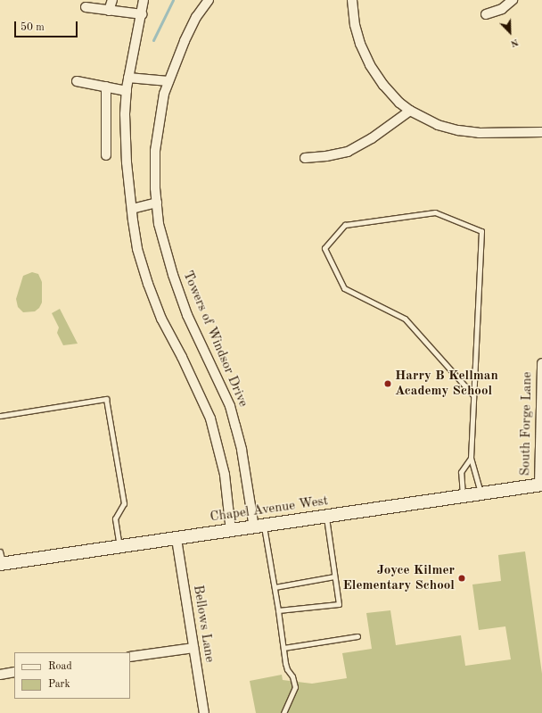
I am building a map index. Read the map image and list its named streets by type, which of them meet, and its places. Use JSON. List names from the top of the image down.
{
  "streets": {
    "main road": ["Chapel Avenue West"],
    "street": ["Towers of Windsor Drive", "South Forge Lane", "Bellows Lane"]
  },
  "crossings": [
    ["Towers of Windsor Drive", "Chapel Avenue West"],
    ["South Forge Lane", "Chapel Avenue West"],
    ["Chapel Avenue West", "Bellows Lane"]
  ],
  "places": ["Harry B Kellman Academy School", "Joyce Kilmer Elementary School"],
  "legend": ["Road", "Park"],
  "scale_bar": "50 m",
  "north": "bottom right"
}
